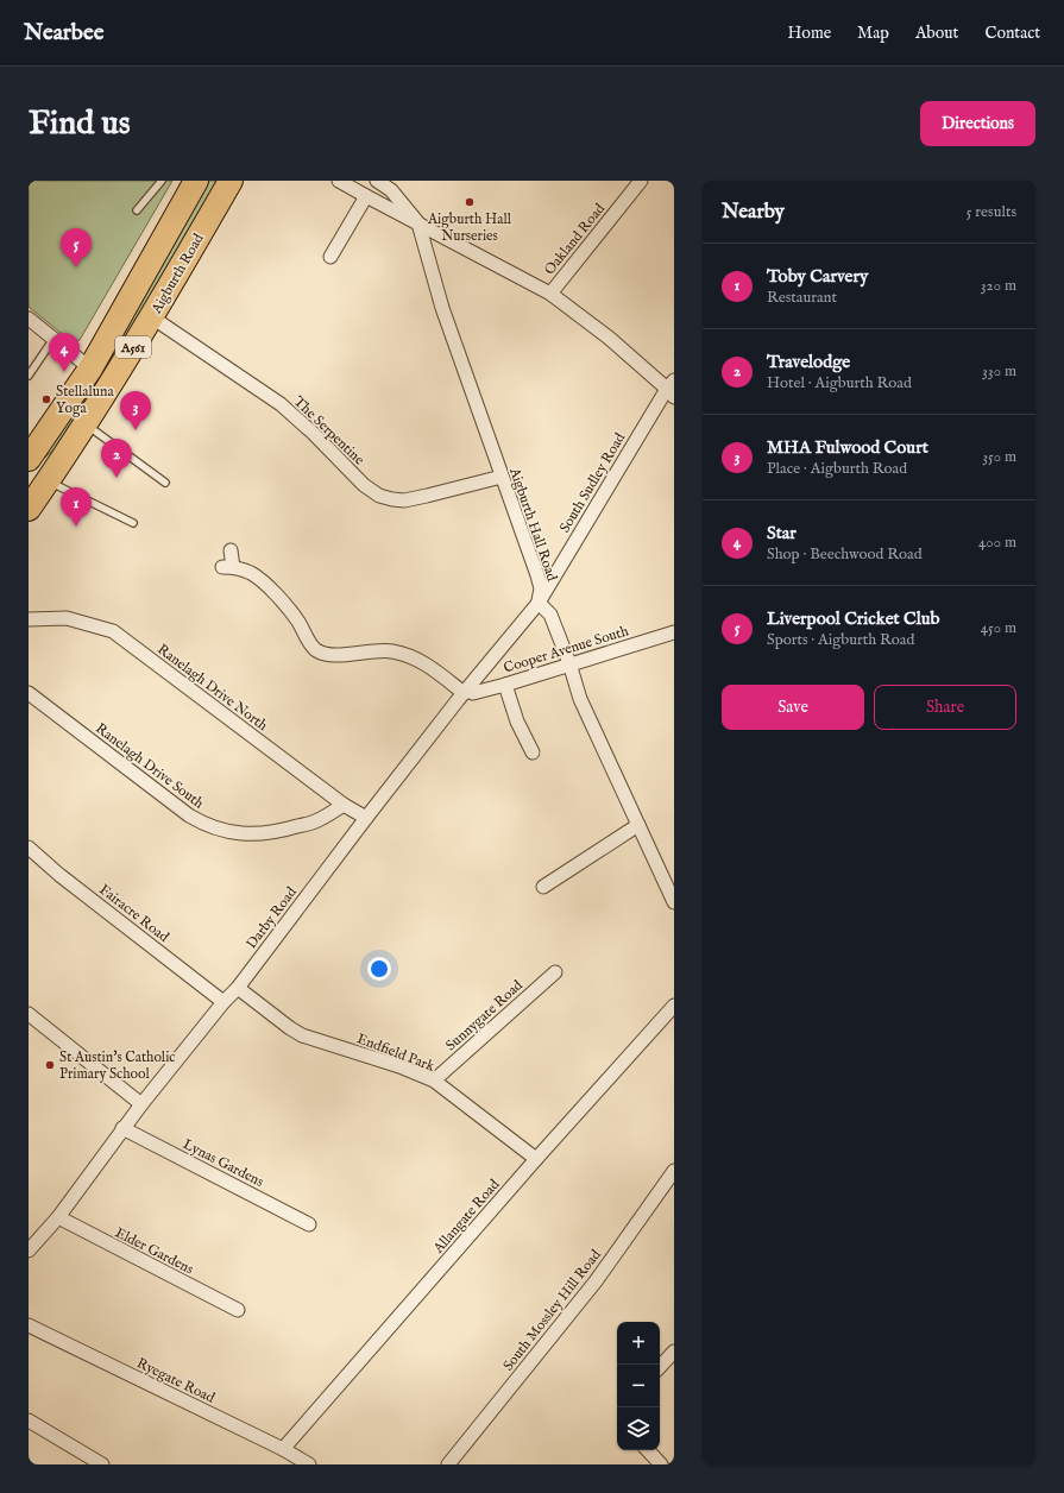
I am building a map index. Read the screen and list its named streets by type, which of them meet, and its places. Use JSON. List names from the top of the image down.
{
  "streets": {
    "highway": ["Aigburth Road", "A561"],
    "street": [
      "Oakland Road",
      "The Serpentine",
      "South Sudley Road",
      "Aigburth Hall Road",
      "Cooper Avenue South",
      "Ranelagh Drive North",
      "Ranelagh Drive South",
      "Fairacre Road",
      "Darby Road",
      "Sunnygate Road",
      "Endfield Park",
      "Lynas Gardens",
      "Allangate Road",
      "Elder Gardens",
      "South Mossley Hill Road",
      "Ryegate Road"
    ]
  },
  "crossings": [
    ["Aigburth Road", "The Serpentine"],
    ["The Serpentine", "Aigburth Hall Road"],
    ["South Sudley Road", "Aigburth Hall Road"],
    ["South Sudley Road", "Darby Road"],
    ["Aigburth Hall Road", "Cooper Avenue South"],
    ["Aigburth Hall Road", "Darby Road"],
    ["Cooper Avenue South", "Darby Road"],
    ["Ranelagh Drive North", "Ranelagh Drive South"],
    ["Ranelagh Drive North", "Darby Road"],
    ["Fairacre Road", "Darby Road"],
    ["Darby Road", "Endfield Park"],
    ["Darby Road", "Lynas Gardens"],
    ["Darby Road", "Elder Gardens"],
    ["Sunnygate Road", "Endfield Park"],
    ["Endfield Park", "Allangate Road"],
    ["Allangate Road", "Ryegate Road"]
  ],
  "places": ["Aigburth Hall Nurseries", "Stellaluna Yoga", "St Austin's Catholic Primary School"],
  "page": {
    "header": "Nearbee",
    "nav": [
      "Home",
      "Map",
      "About",
      "Contact"
    ],
    "buttons": [
      "Directions",
      ["Save", "Share"]
    ],
    "title": "Find us",
    "heading": ["Nearby", "5 results"],
    "pins": [
      "5",
      "4",
      "3",
      "2",
      "1"
    ],
    "list": [
      {
        "mark": "1",
        "name": "Toby Carvery",
        "note": "Restaurant",
        "value": "320 m"
      },
      {
        "mark": "2",
        "name": "Travelodge",
        "note": "Hotel · Aigburth Road",
        "value": "330 m"
      },
      {
        "mark": "3",
        "name": "MHA Fulwood Court",
        "note": "Place · Aigburth Road",
        "value": "350 m"
      },
      {
        "mark": "4",
        "name": "Star",
        "note": "Shop · Beechwood Road",
        "value": "400 m"
      },
      {
        "mark": "5",
        "name": "Liverpool Cricket Club",
        "note": "Sports · Aigburth Road",
        "value": "450 m"
      }
    ],
    "map_buttons": ["+", "−"]
  }
}
